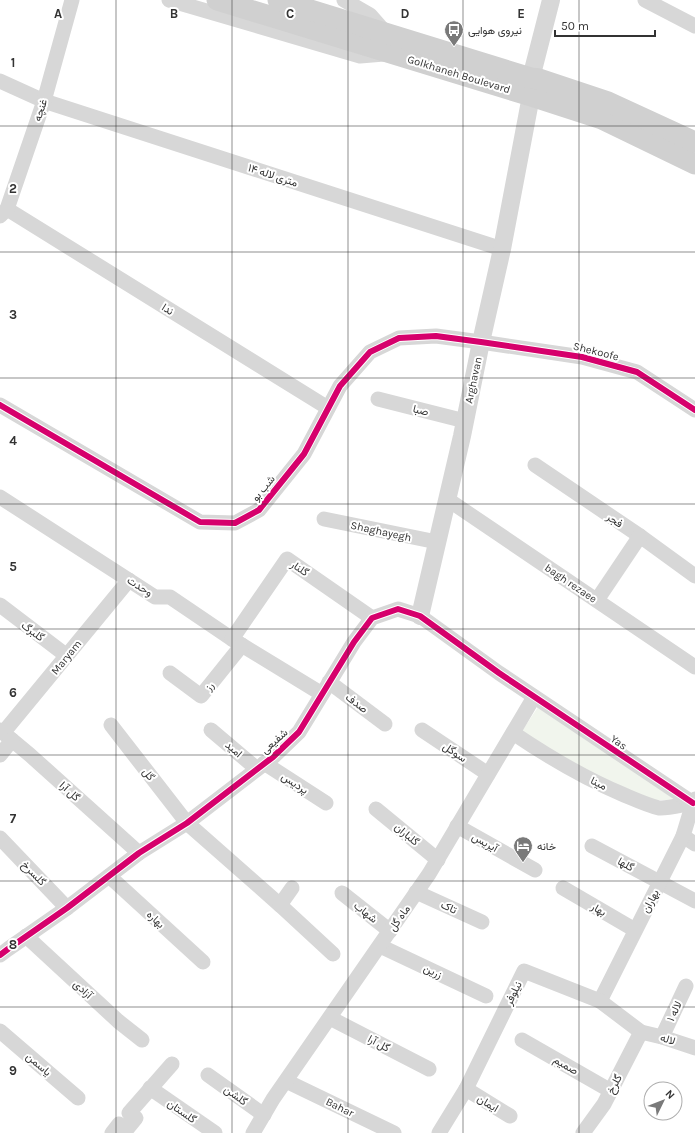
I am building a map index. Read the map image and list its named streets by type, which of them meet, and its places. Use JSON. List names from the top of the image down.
{
  "streets": {
    "main road": ["Golkhaneh Boulevard"],
    "street": [
      "غنچه",
      "۱۴ متری لاله",
      "ندا",
      "Shekoofe",
      "Arghavan",
      "صبا",
      "شب بو",
      "فجر",
      "Shaghayegh",
      "گلنار",
      "bagh rezaee",
      "وحدت",
      "گلبرگ",
      "Maryam",
      "رز",
      "صدف",
      "شفیعی",
      "Yas",
      "امید",
      "سوگل",
      "گل",
      "پردیس",
      "مینا",
      "گل آرا",
      "گلباران",
      "آیریس",
      "گلها",
      "گلسرخ",
      "بهاران",
      "تاک",
      "بهار",
      "شهاب",
      "ماه گل",
      "بهاره",
      "زرین",
      "آزادی",
      "نیلوفر",
      "لاله ۱",
      "لاله",
      "یاسمن",
      "صمیم",
      "گلرخ",
      "گلشن",
      "ایمان",
      "Bahar",
      "گلستان"
    ]
  },
  "crossings": [
    ["Golkhaneh Boulevard", "Arghavan"],
    ["غنچه", "۱۴ متری لاله"],
    ["غنچه", "ندا"],
    ["۱۴ متری لاله", "Arghavan"],
    ["ندا", "شب بو"],
    ["Shekoofe", "Arghavan"],
    ["Shekoofe", "شب بو"],
    ["Arghavan", "صبا"],
    ["Arghavan", "شب بو"],
    ["Arghavan", "Shaghayegh"],
    ["Arghavan", "bagh rezaee"],
    ["گلنار", "وحدت"],
    ["گلنار", "رز"],
    ["گلنار", "شفیعی"],
    ["وحدت", "Maryam"],
    ["وحدت", "رز"],
    ["وحدت", "صدف"],
    ["وحدت", "شفیعی"],
    ["گلبرگ", "Maryam"],
    ["Maryam", "گل آرا"],
    ["صدف", "شفیعی"],
    ["شفیعی", "امید"],
    ["شفیعی", "گل"],
    ["شفیعی", "پردیس"],
    ["شفیعی", "گل آرا"],
    ["شفیعی", "گلسرخ"],
    ["شفیعی", "بهاره"],
    ["شفیعی", "آزادی"],
    ["Yas", "مینا"],
    ["Yas", "بهاران"],
    ["Yas", "ماه گل"],
    ["امید", "پردیس"],
    ["سوگل", "ماه گل"],
    ["مینا", "بهاران"],
    ["مینا", "ماه گل"],
    ["گل آرا", "ماه گل"],
    ["گلباران", "ماه گل"],
    ["آیریس", "ماه گل"],
    ["گلها", "بهاران"],
    ["بهاران", "بهار"],
    ["بهاران", "نیلوفر"],
    ["تاک", "ماه گل"],
    ["شهاب", "ماه گل"],
    ["ماه گل", "زرین"],
    ["ماه گل", "گلشن"],
    ["ماه گل", "Bahar"],
    ["نیلوفر", "لاله"],
    ["نیلوفر", "گلرخ"],
    ["نیلوفر", "ایمان"],
    ["لاله ۱", "لاله"],
    ["لاله", "گلرخ"],
    ["صمیم", "گلرخ"]
  ],
  "places": {
    "bus stop": ["نیروی هوایی"],
    "hotel": ["خانه"]
  },
  "scale_bar": "50 m",
  "north": "top right",
  "grid": {
    "columns": [
      "A",
      "B",
      "C",
      "D",
      "E"
    ],
    "rows": [
      "1",
      "2",
      "3",
      "4",
      "5",
      "6",
      "7",
      "8",
      "9"
    ]
  }
}
